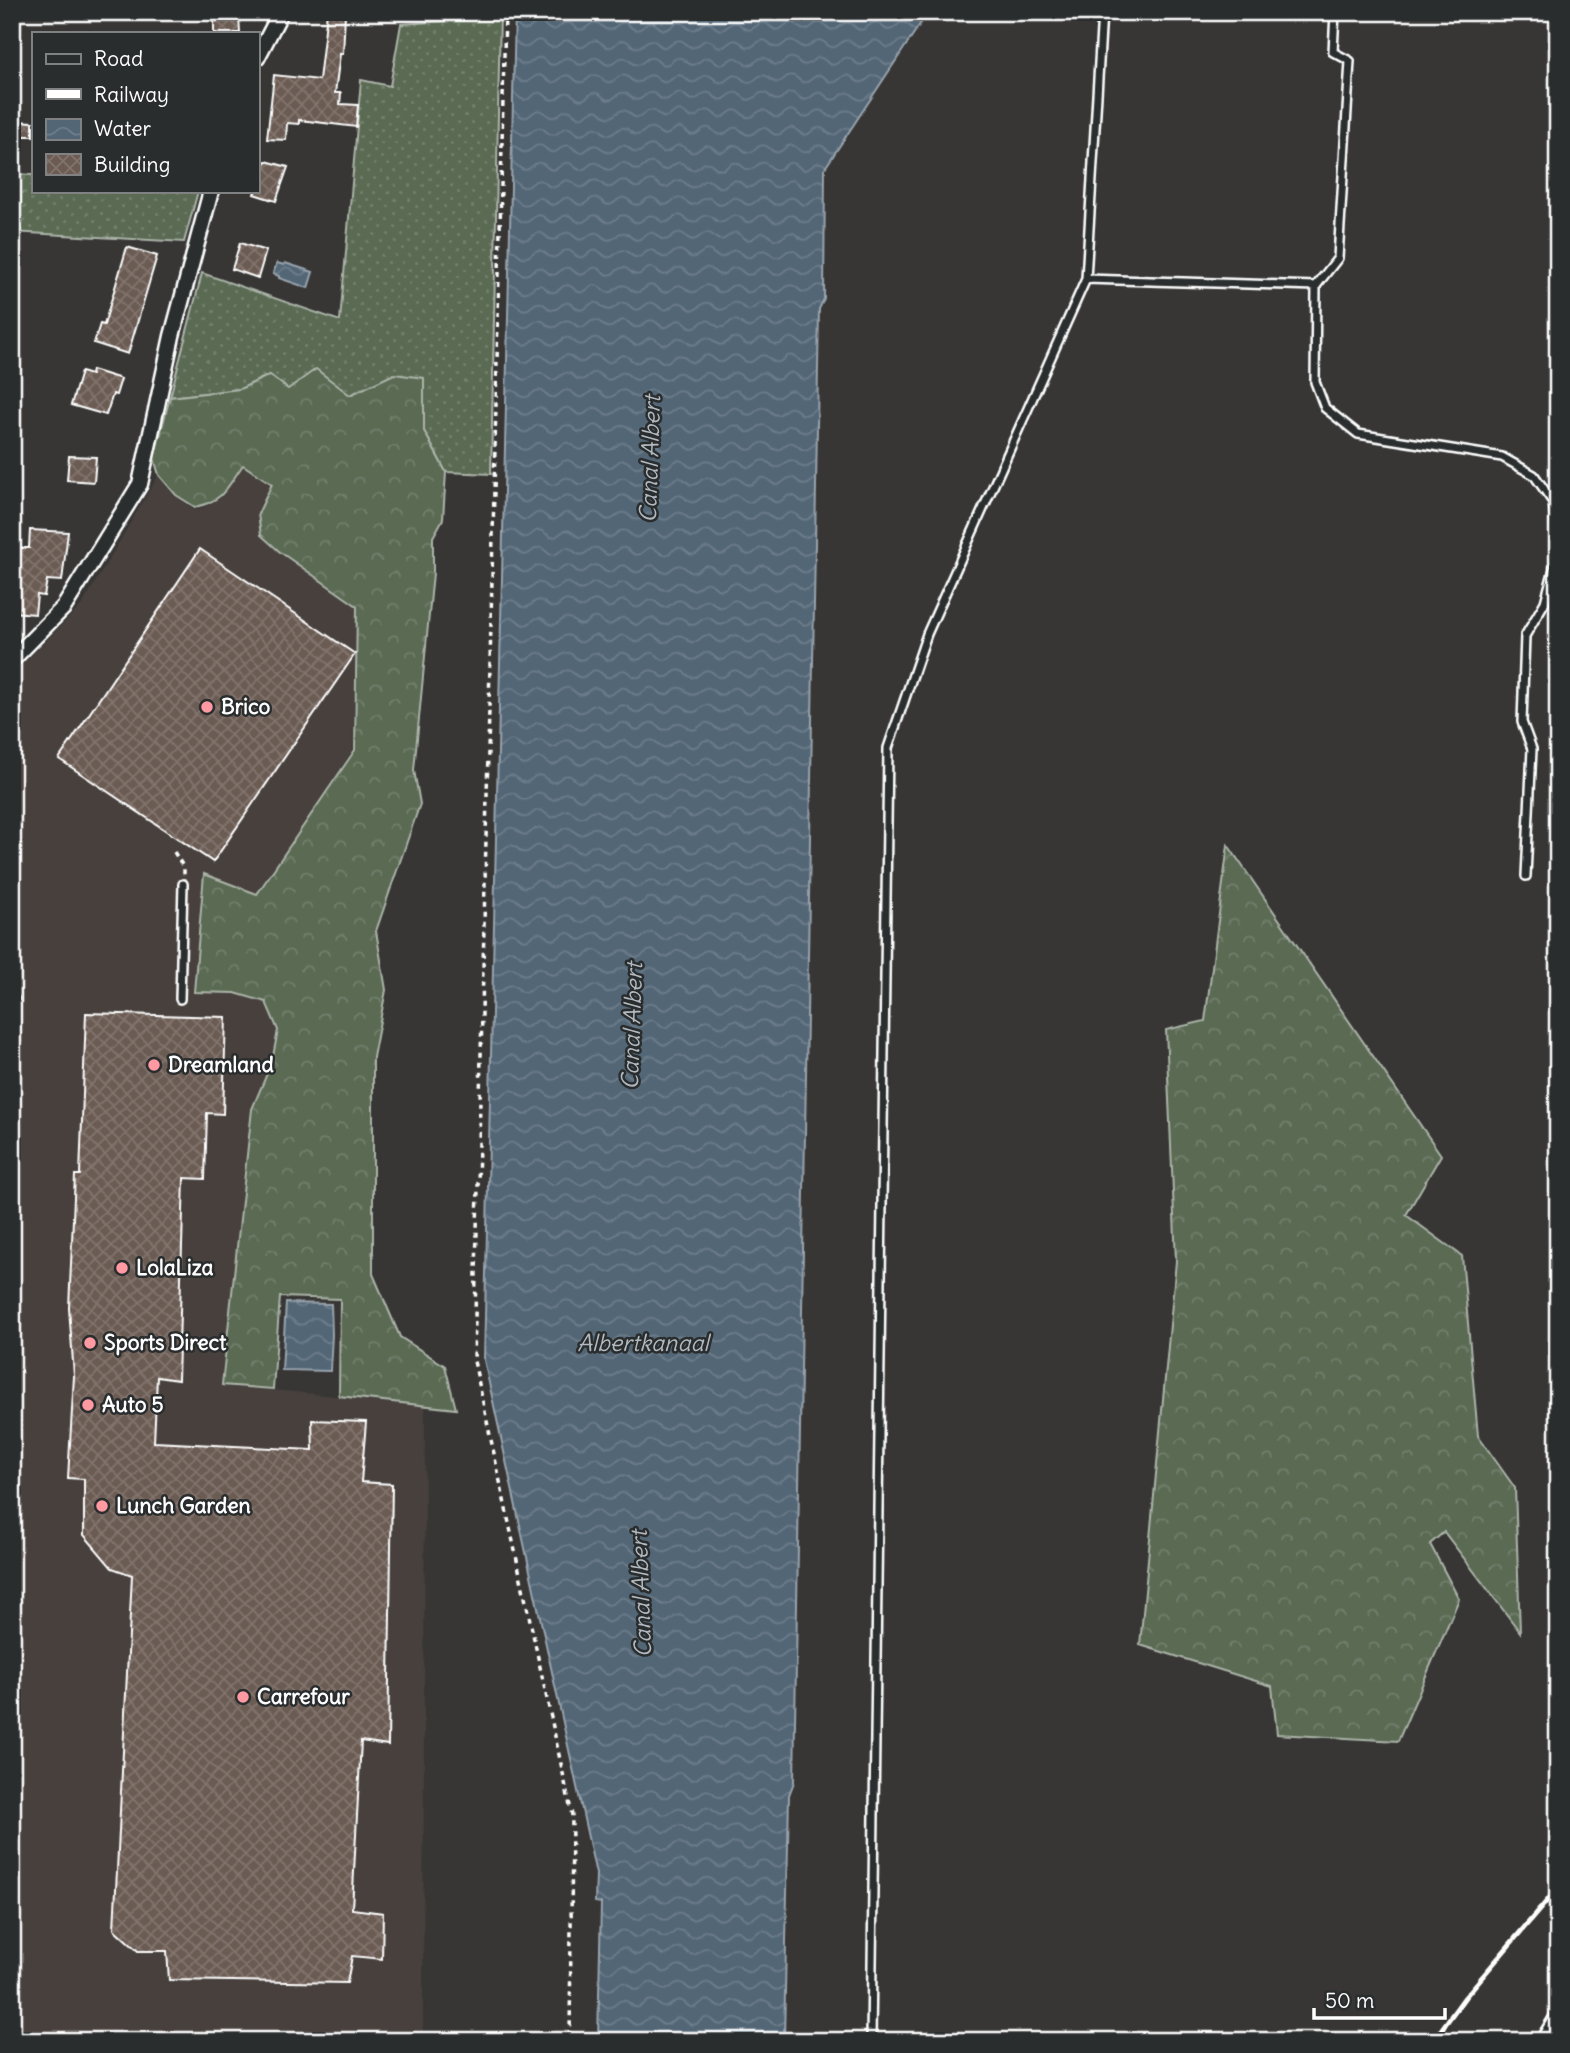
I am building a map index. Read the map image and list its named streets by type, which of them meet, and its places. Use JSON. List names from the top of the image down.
{
  "water": ["Canal Albert", "Albertkanaal"],
  "places": [
    "Brico",
    "Dreamland",
    "LolaLiza",
    "Sports Direct",
    "Auto 5",
    "Lunch Garden",
    "Carrefour"
  ],
  "legend": [
    "Road",
    "Railway",
    "Water",
    "Building"
  ],
  "scale_bar": "50 m"
}
